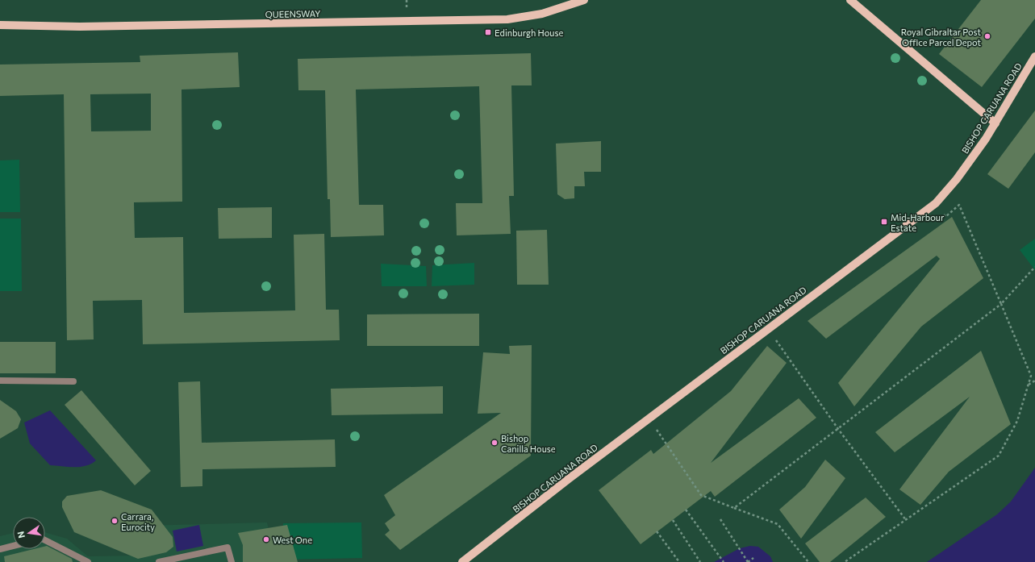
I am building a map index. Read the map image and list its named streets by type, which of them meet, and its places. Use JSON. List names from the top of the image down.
{
  "streets": {
    "main road": ["QUEENSWAY", "BISHOP CARUANA ROAD"]
  },
  "places": {
    "transit": ["Edinburgh House", "Mid-Harbour Estate"],
    "other": [
      "Royal Gibraltar Post Office Parcel Depot",
      "Bishop Canilla House",
      "Carrara, Eurocity",
      "West One"
    ]
  },
  "north": "left"
}
